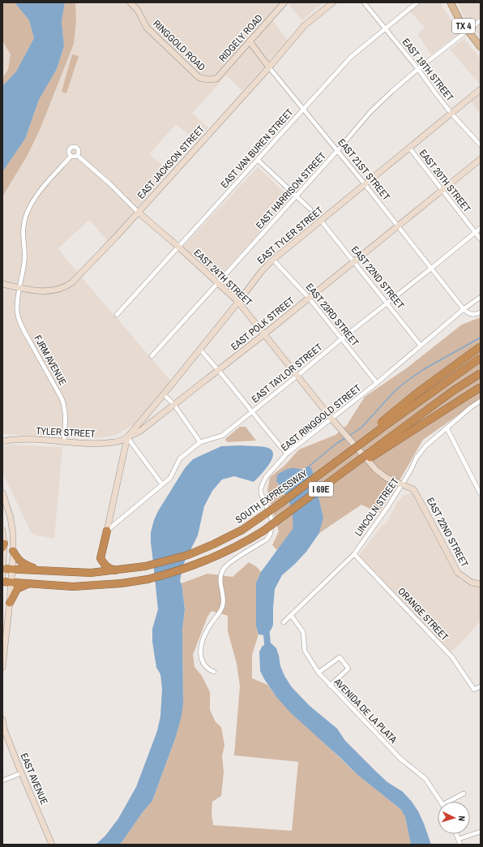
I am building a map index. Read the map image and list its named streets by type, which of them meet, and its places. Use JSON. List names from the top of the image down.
{
  "streets": {
    "highway": ["I 69E", "SOUTH EXPRESSWAY"],
    "main road": ["TX 4"],
    "street": [
      "RIDGELY ROAD",
      "RINGGOLD ROAD",
      "EAST 19TH STREET",
      "EAST VAN BUREN STREET",
      "EAST JACKSON STREET",
      "EAST 21ST STREET",
      "EAST 20TH STREET",
      "EAST HARRISON STREET",
      "EAST TYLER STREET",
      "EAST 24TH STREET",
      "EAST 22ND STREET",
      "EAST 23RD STREET",
      "EAST POLK STREET",
      "FJRM AVENUE",
      "EAST TAYLOR STREET",
      "EAST RINGGOLD STREET",
      "TYLER STREET",
      "LINCOLN STREET",
      "ORANGE STREET",
      "AVENIDA DE LA PLATA",
      "EAST AVENUE"
    ]
  },
  "crossings": [
    ["TX 4", "EAST HARRISON STREET"],
    ["RIDGELY ROAD", "RINGGOLD ROAD"],
    ["RIDGELY ROAD", "EAST 21ST STREET"],
    ["EAST 19TH STREET", "EAST VAN BUREN STREET"],
    ["EAST 19TH STREET", "EAST HARRISON STREET"],
    ["EAST 19TH STREET", "EAST TYLER STREET"],
    ["EAST VAN BUREN STREET", "EAST 21ST STREET"],
    ["EAST VAN BUREN STREET", "EAST 24TH STREET"],
    ["EAST JACKSON STREET", "EAST 21ST STREET"],
    ["EAST JACKSON STREET", "EAST 24TH STREET"],
    ["EAST JACKSON STREET", "FJRM AVENUE"],
    ["EAST 21ST STREET", "EAST HARRISON STREET"],
    ["EAST 21ST STREET", "EAST TYLER STREET"],
    ["EAST 21ST STREET", "EAST POLK STREET"],
    ["EAST 21ST STREET", "EAST TAYLOR STREET"],
    ["EAST 21ST STREET", "EAST RINGGOLD STREET"],
    ["EAST 20TH STREET", "EAST TYLER STREET"],
    ["EAST 20TH STREET", "EAST POLK STREET"],
    ["EAST 20TH STREET", "EAST TAYLOR STREET"],
    ["EAST HARRISON STREET", "EAST 24TH STREET"],
    ["EAST TYLER STREET", "EAST 24TH STREET"],
    ["EAST TYLER STREET", "EAST 22ND STREET"],
    ["EAST TYLER STREET", "EAST 23RD STREET"],
    ["EAST TYLER STREET", "EAST POLK STREET"],
    ["EAST TYLER STREET", "TYLER STREET"],
    ["EAST 24TH STREET", "EAST 22ND STREET"],
    ["EAST 24TH STREET", "EAST POLK STREET"],
    ["EAST 24TH STREET", "FJRM AVENUE"],
    ["EAST 24TH STREET", "EAST TAYLOR STREET"],
    ["EAST 24TH STREET", "EAST RINGGOLD STREET"],
    ["EAST 22ND STREET", "EAST POLK STREET"],
    ["EAST 22ND STREET", "EAST TAYLOR STREET"],
    ["EAST 22ND STREET", "EAST RINGGOLD STREET"],
    ["EAST 22ND STREET", "LINCOLN STREET"],
    ["EAST 23RD STREET", "EAST POLK STREET"],
    ["EAST 23RD STREET", "EAST TAYLOR STREET"],
    ["EAST 23RD STREET", "EAST RINGGOLD STREET"],
    ["EAST POLK STREET", "TYLER STREET"],
    ["FJRM AVENUE", "TYLER STREET"],
    ["LINCOLN STREET", "ORANGE STREET"],
    ["LINCOLN STREET", "AVENIDA DE LA PLATA"]
  ],
  "north": "right"
}
